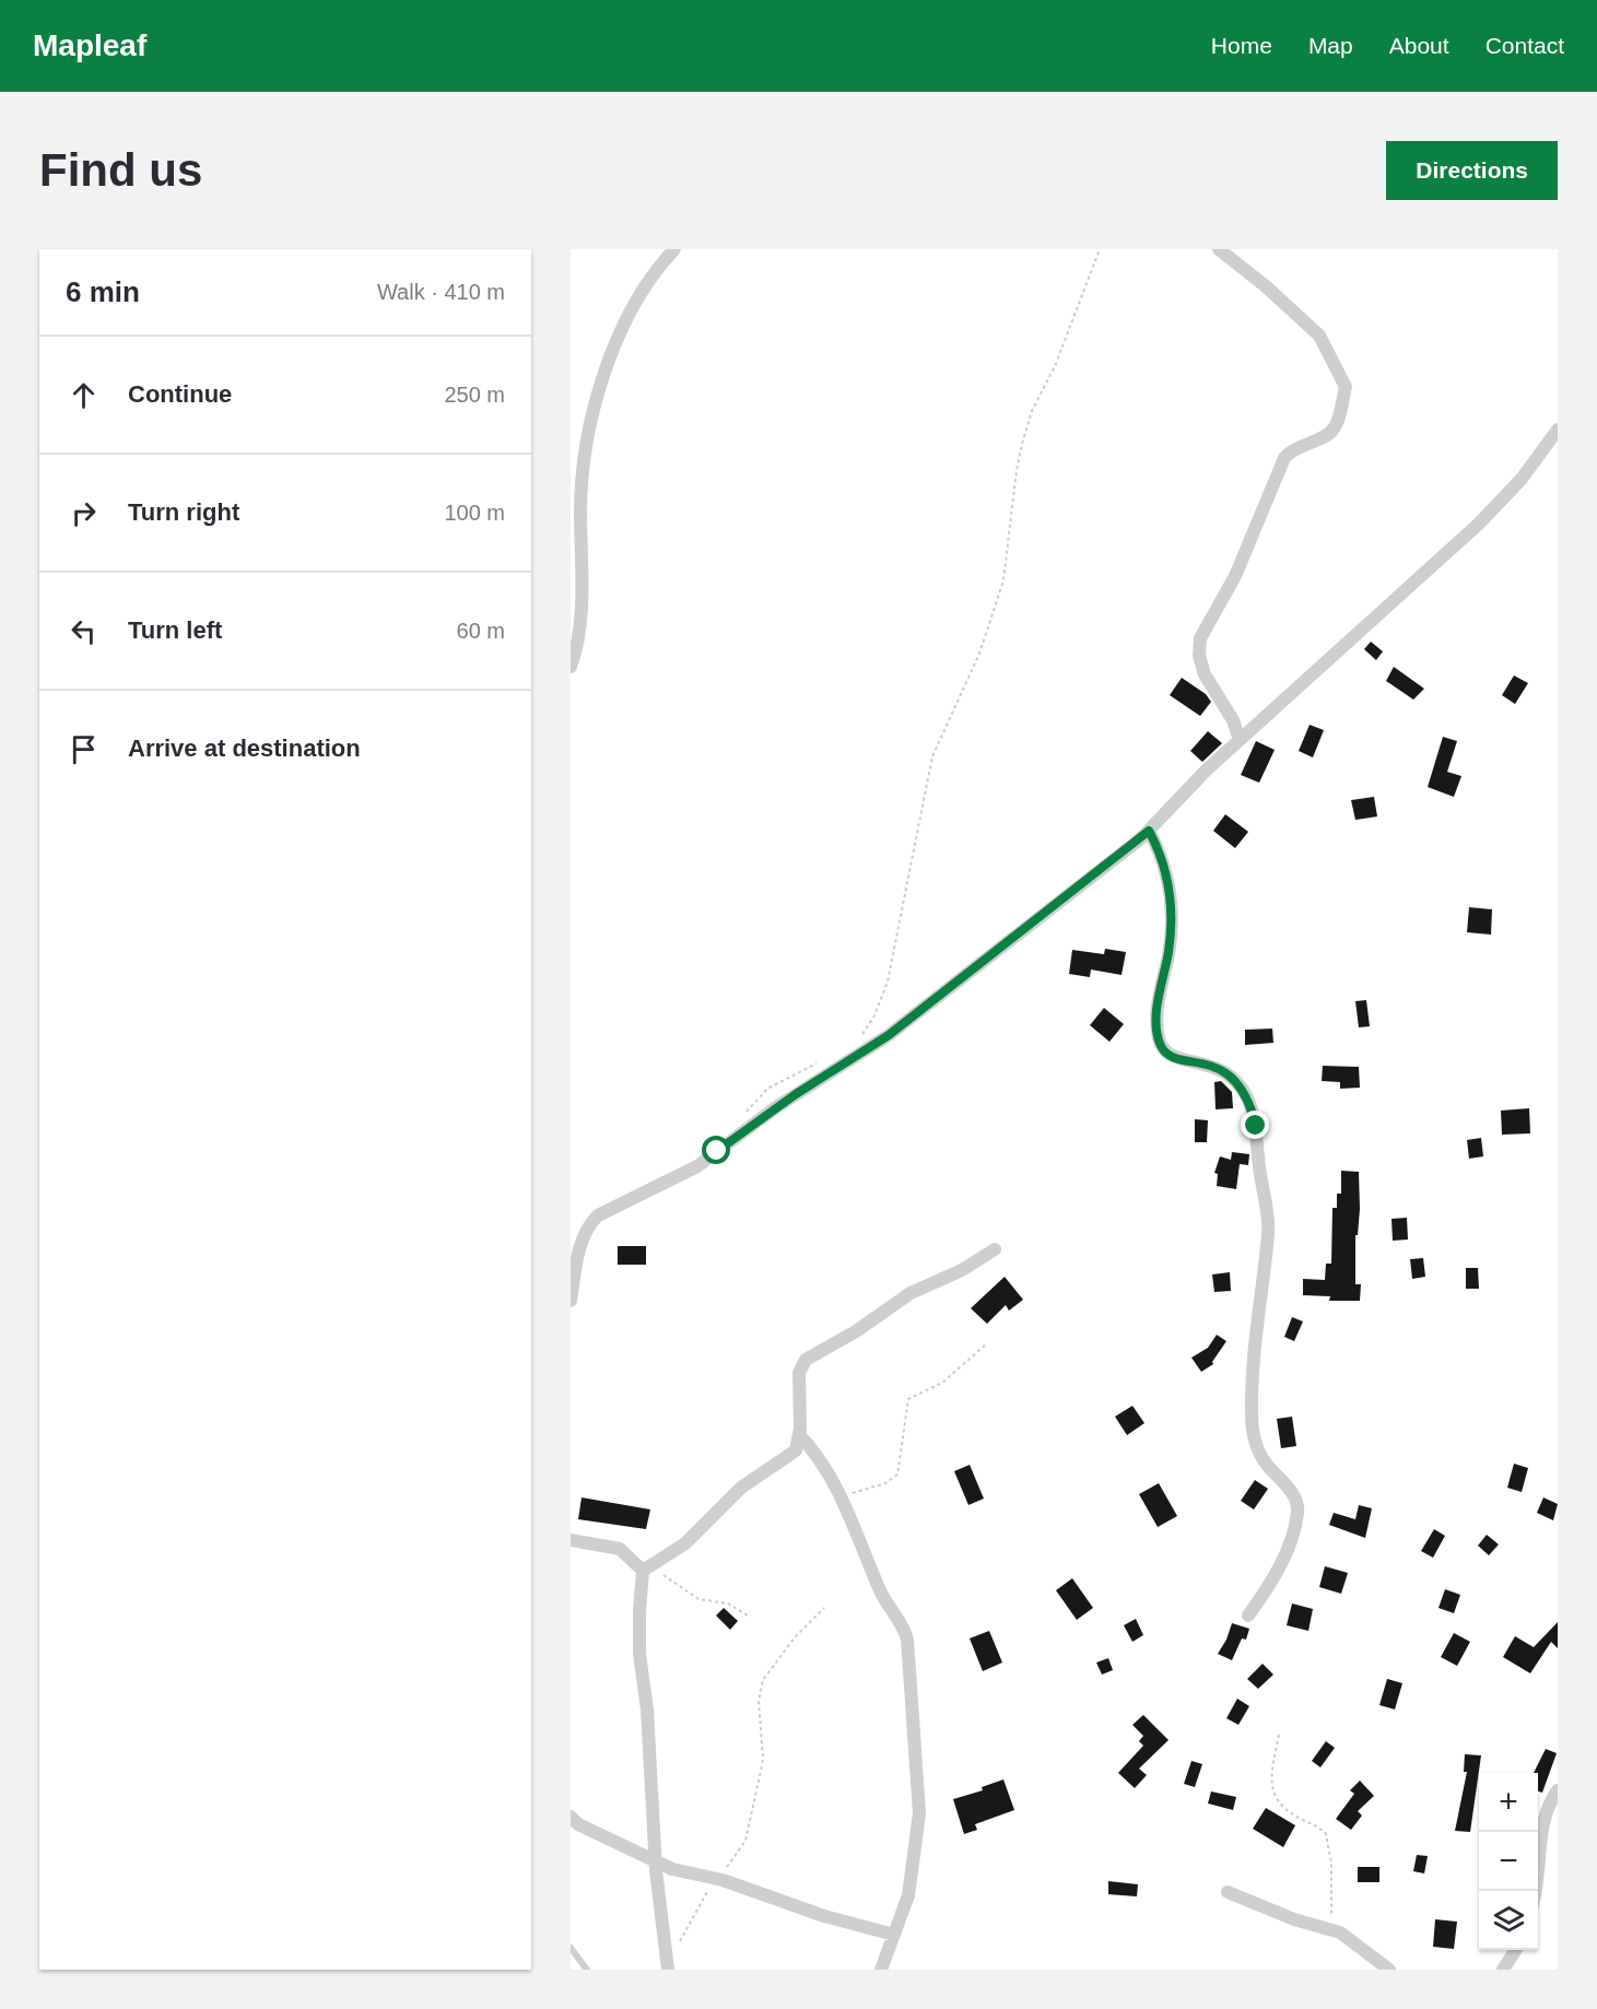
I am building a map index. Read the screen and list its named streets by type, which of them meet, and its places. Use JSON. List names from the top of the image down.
{
  "page": {
    "header": "Mapleaf",
    "nav": [
      "Home",
      "Map",
      "About",
      "Contact"
    ],
    "buttons": "Directions",
    "title": "Find us",
    "heading": ["6 min", "Walk · 410 m"],
    "list": [
      ["Continue", "250 m"],
      ["Turn right", "100 m"],
      ["Turn left", "60 m"],
      "Arrive at destination"
    ],
    "map_buttons": ["+", "−"]
  }
}
